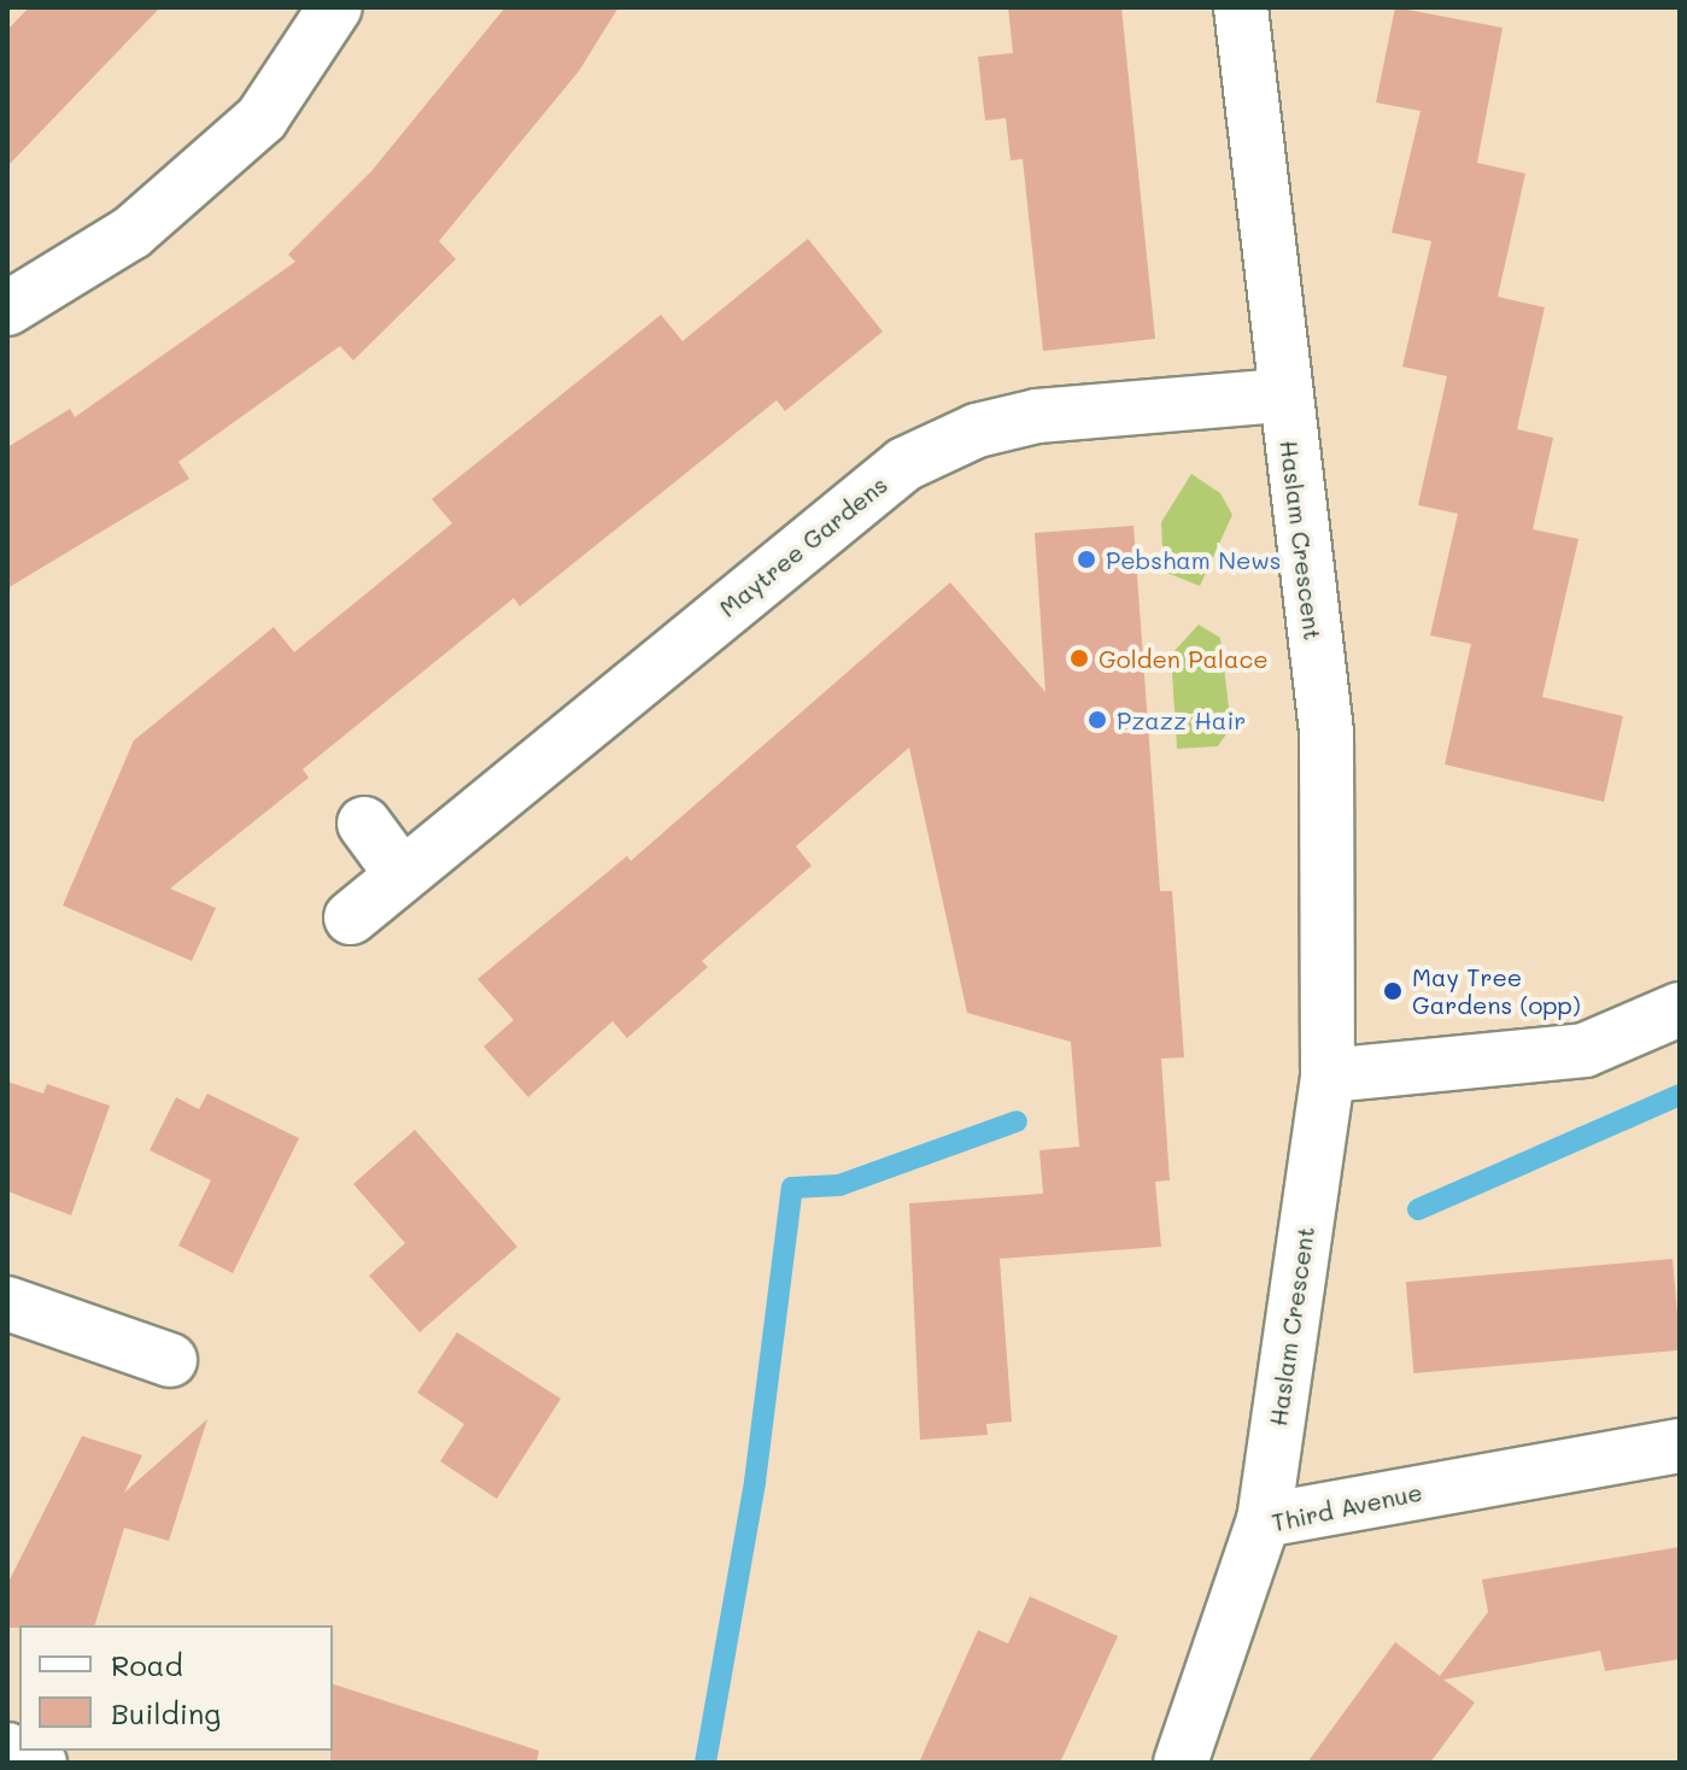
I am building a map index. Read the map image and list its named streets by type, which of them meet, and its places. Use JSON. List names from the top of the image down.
{
  "streets": {
    "street": ["Haslam Crescent", "Maytree Gardens", "Third Avenue"]
  },
  "crossings": [
    ["Haslam Crescent", "Maytree Gardens"],
    ["Haslam Crescent", "Third Avenue"]
  ],
  "places": [
    "Pebsham News",
    "Golden Palace",
    "Pzazz Hair",
    "May Tree Gardens (opp)"
  ],
  "legend": ["Road", "Building"]
}
